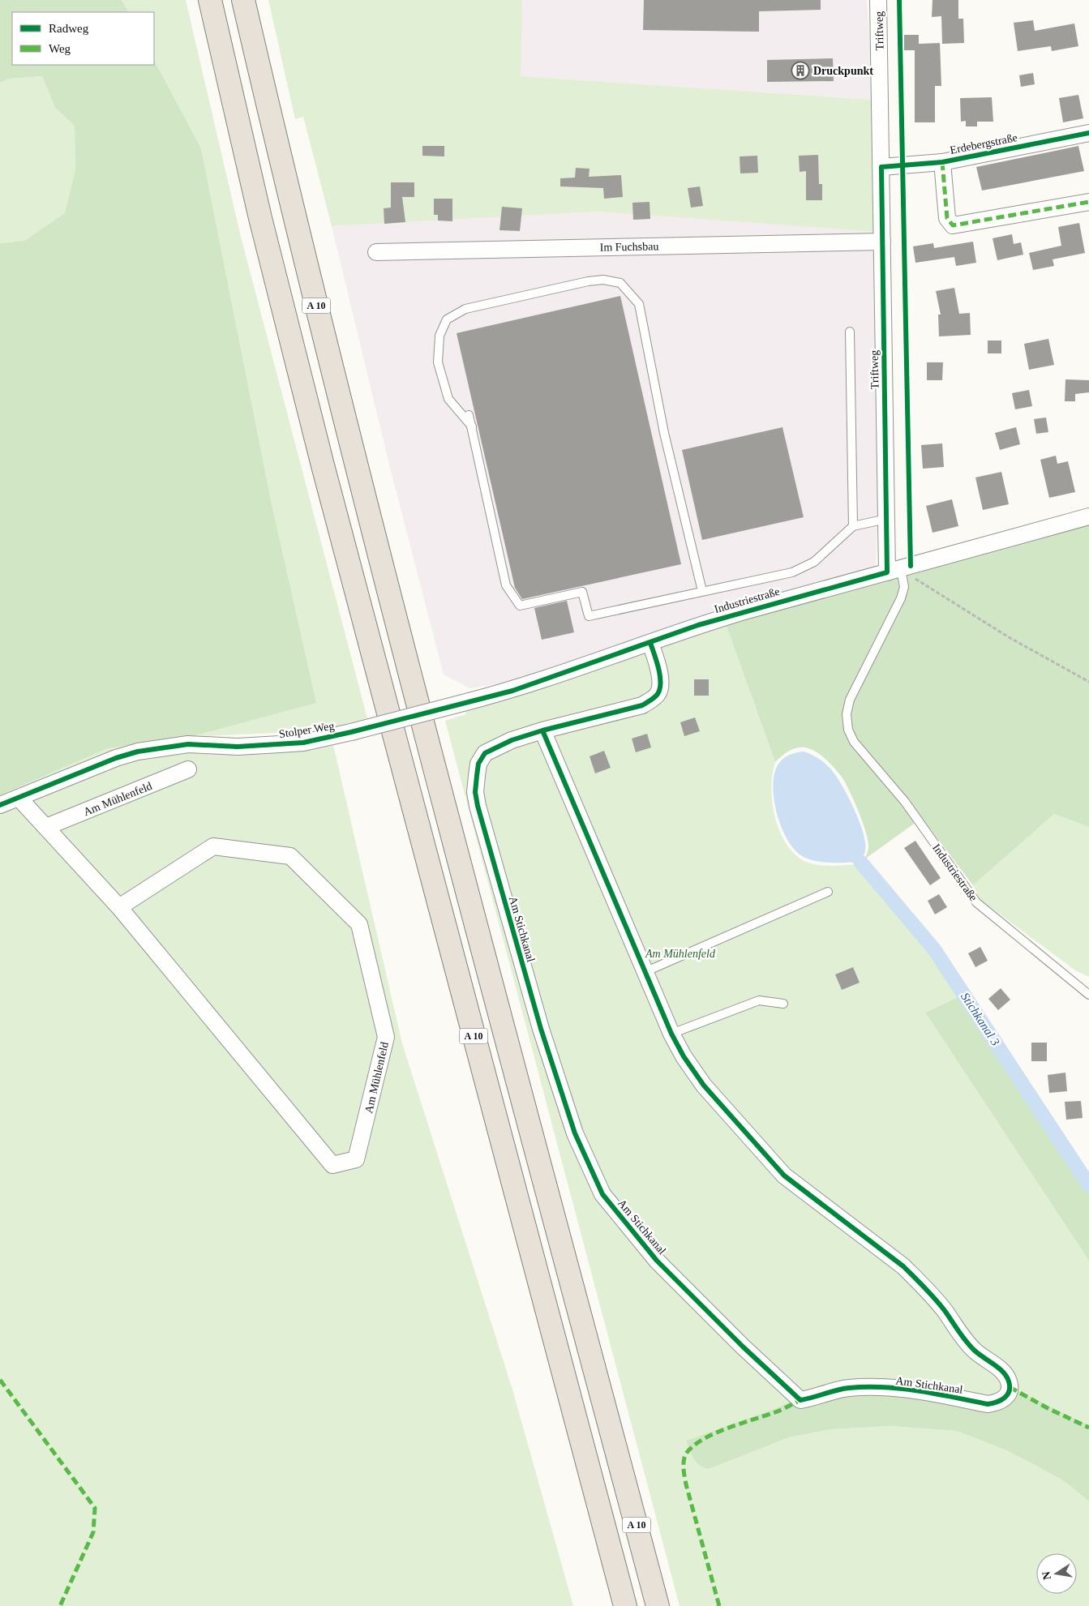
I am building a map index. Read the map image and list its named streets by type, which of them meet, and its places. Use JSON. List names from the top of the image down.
{
  "streets": {
    "highway": ["A 10"],
    "street": [
      "Triftweg",
      "Erdebergstraße",
      "Im Fuchsbau",
      "Industriestraße",
      "Stolper Weg",
      "Am Mühlenfeld",
      "Am Stichkanal"
    ]
  },
  "crossings": [
    ["Triftweg", "Erdebergstraße"],
    ["Triftweg", "Im Fuchsbau"],
    ["Triftweg", "Industriestraße"],
    ["Industriestraße", "Stolper Weg"],
    ["Industriestraße", "Am Stichkanal"],
    ["Stolper Weg", "Am Mühlenfeld"]
  ],
  "water": ["Stichkanal 3"],
  "parks": ["Am Mühlenfeld"],
  "places": {
    "building": ["Druckpunkt"]
  },
  "legend": ["Radweg", "Weg"],
  "north": "left"
}
